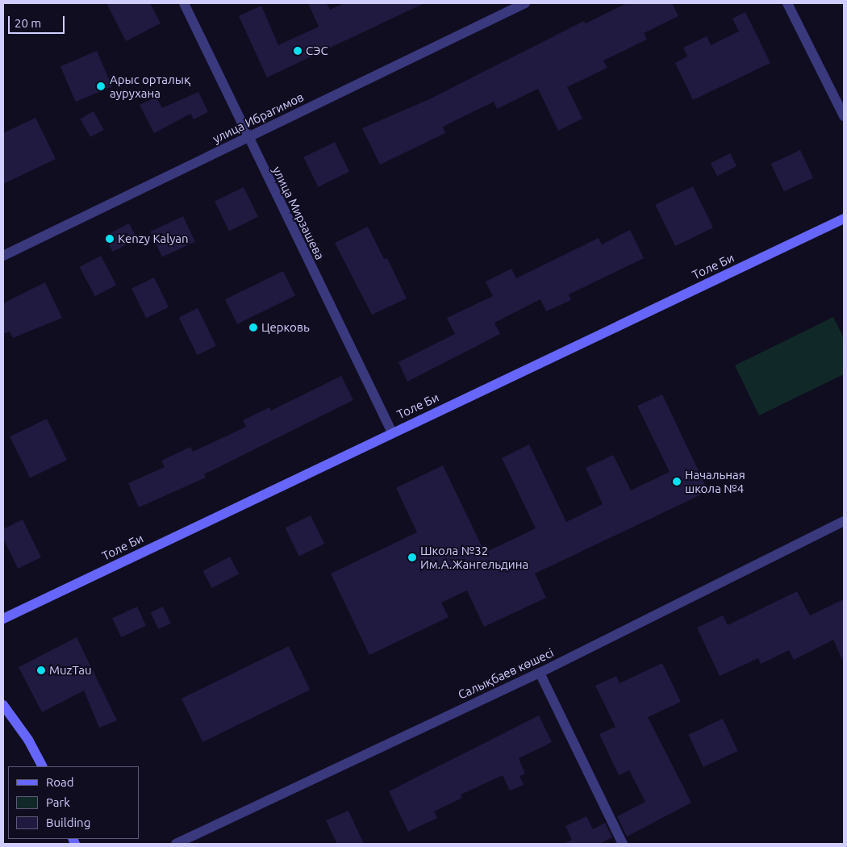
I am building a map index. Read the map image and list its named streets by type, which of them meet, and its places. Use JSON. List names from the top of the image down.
{
  "streets": {
    "main road": ["Толе Би"],
    "street": ["улица Ибрагимов", "улица Мирзашева", "Салықбаев көшесі"]
  },
  "crossings": [
    ["улица Ибрагимов", "улица Мирзашева"],
    ["улица Мирзашева", "Толе Би"]
  ],
  "places": [
    "СЭС",
    "Арыс орталық аурухана",
    "Kenzy Kalyan",
    "Церковь",
    "Начальная школа №4",
    "Школа №32 Им.А.Жангельдина",
    "MuzTau"
  ],
  "legend": ["Road", "Park", "Building"],
  "scale_bar": "20 m"
}
